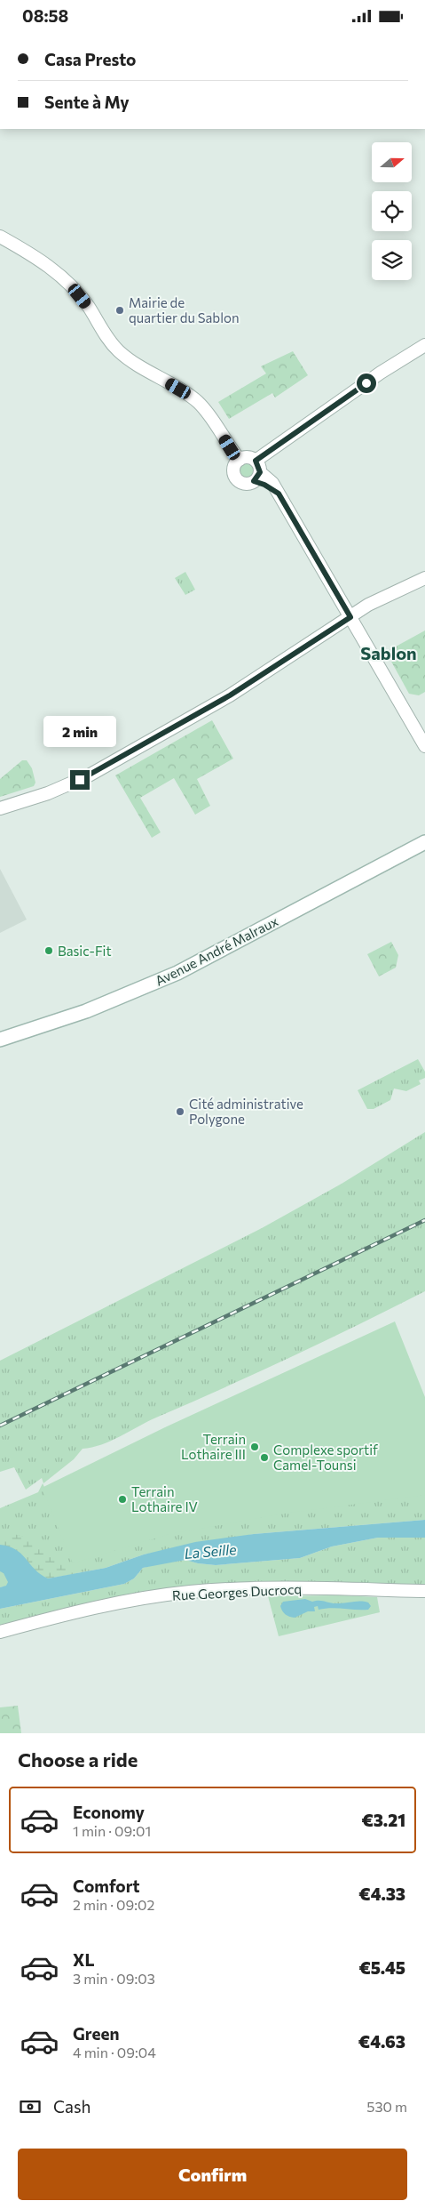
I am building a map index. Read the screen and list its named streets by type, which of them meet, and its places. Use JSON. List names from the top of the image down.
{
  "streets": {
    "main road": ["Avenue André Malraux"],
    "street": ["Rue Georges Ducrocq"]
  },
  "districts": ["Sablon"],
  "water": ["La Seille"],
  "places": [
    "Mairie de quartier du Sablon",
    "Basic-Fit",
    "Cité administrative Polygone",
    "Terrain Lothaire III",
    "Complexe sportif Camel-Tounsi",
    "Terrain Lothaire IV"
  ],
  "north": "right",
  "page": {
    "status": "08:58",
    "banner": ["Casa Presto", "Sente à My"],
    "bubble": "2 min",
    "heading": "Choose a ride",
    "list": [
      {
        "name": "Economy",
        "note": "1 min · 09:01",
        "value": "€3.21"
      },
      {
        "name": "Comfort",
        "note": "2 min · 09:02",
        "value": "€4.33"
      },
      {
        "name": "XL",
        "note": "3 min · 09:03",
        "value": "€5.45"
      },
      {
        "name": "Green",
        "note": "4 min · 09:04",
        "value": "€4.63"
      }
    ],
    "pay": ["Cash", "530 m"],
    "buttons": "Confirm"
  }
}
